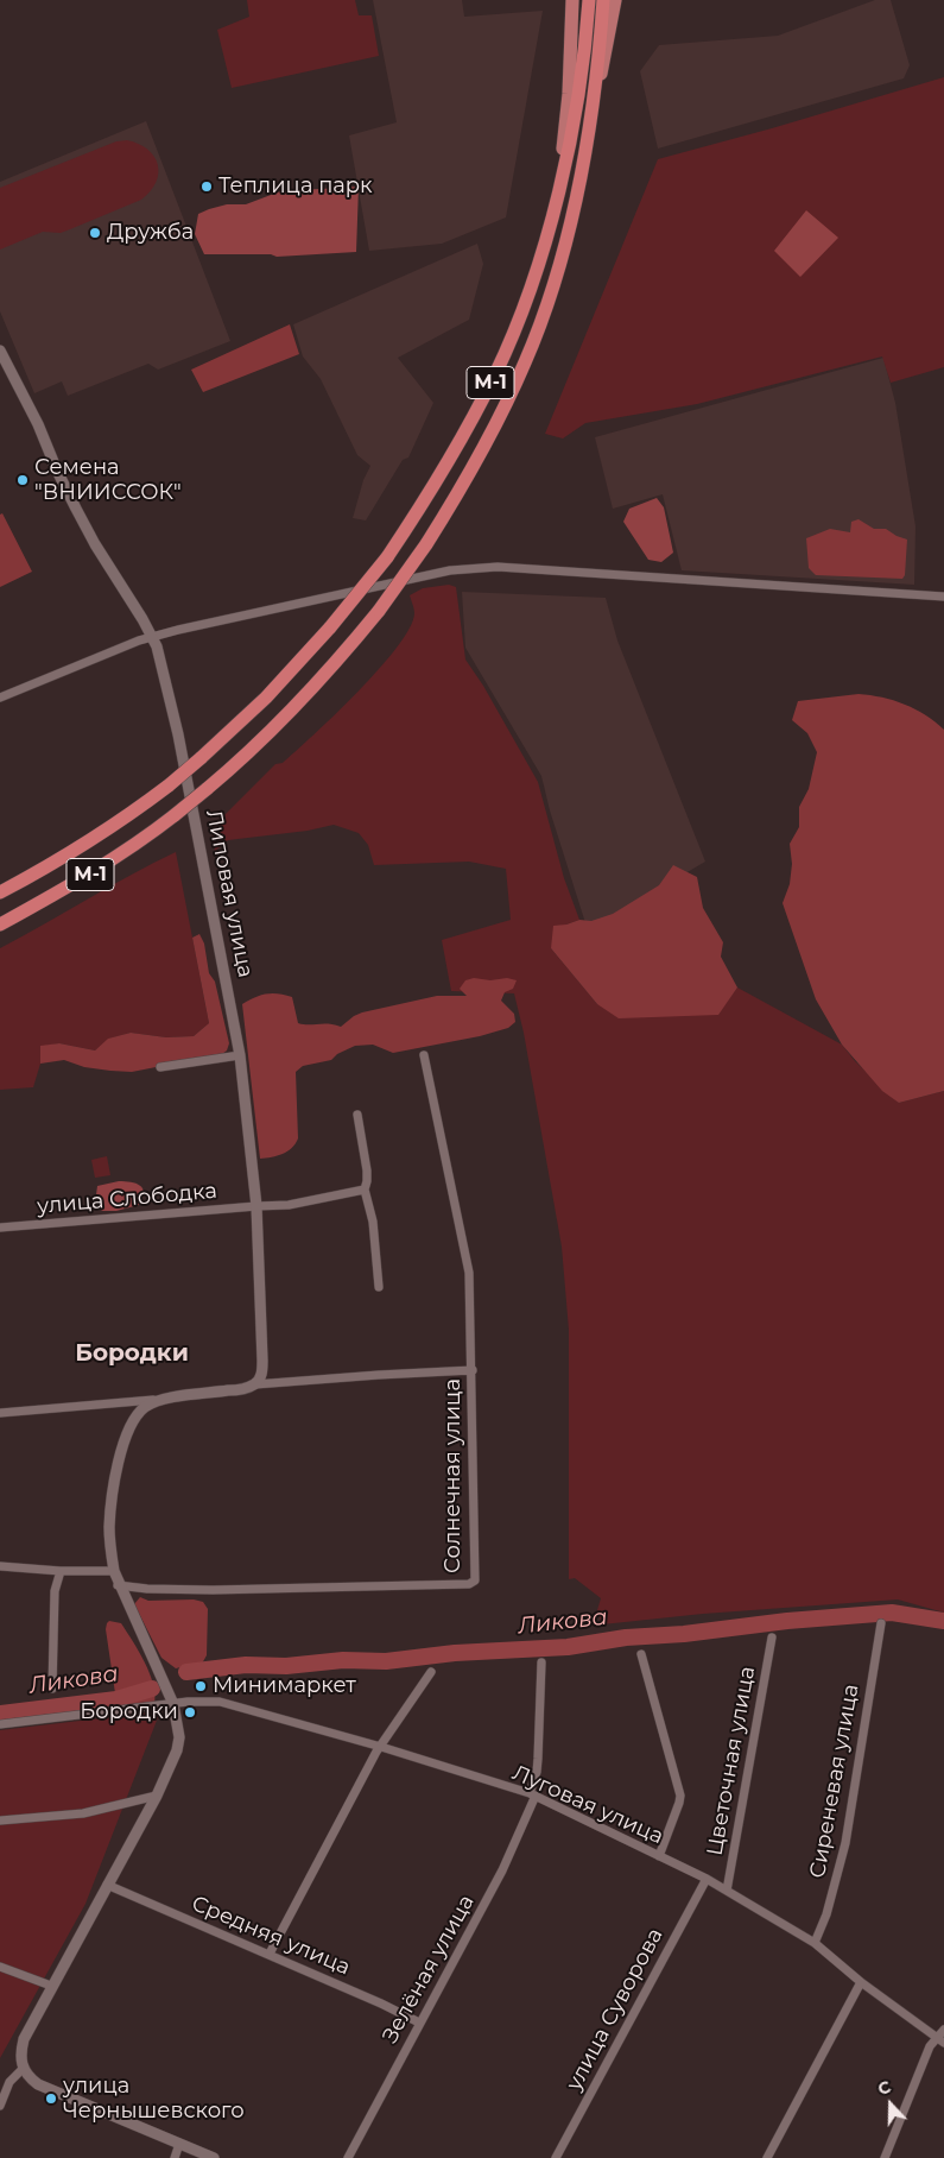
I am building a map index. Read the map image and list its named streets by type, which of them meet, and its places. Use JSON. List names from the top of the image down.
{
  "streets": {
    "highway": ["М-1"],
    "street": [
      "Липовая улица",
      "улица Слободка",
      "Солнечная улица",
      "Цветочная улица",
      "Сиреневая улица",
      "Луговая улица",
      "Средняя улица",
      "Зелёная улица",
      "улица Суворова"
    ]
  },
  "crossings": [
    ["Липовая улица", "улица Слободка"],
    ["Цветочная улица", "Луговая улица"],
    ["Сиреневая улица", "Луговая улица"],
    ["Луговая улица", "Зелёная улица"],
    ["Луговая улица", "улица Суворова"],
    ["Средняя улица", "Зелёная улица"]
  ],
  "districts": ["Бородки"],
  "water": ["Ликова"],
  "places": [
    "Теплица парк",
    "Дружба",
    "Семена \"ВНИИССОК\"",
    "Минимаркет",
    "Бородки",
    "улица Чернышевского"
  ],
  "north": "top"
}
